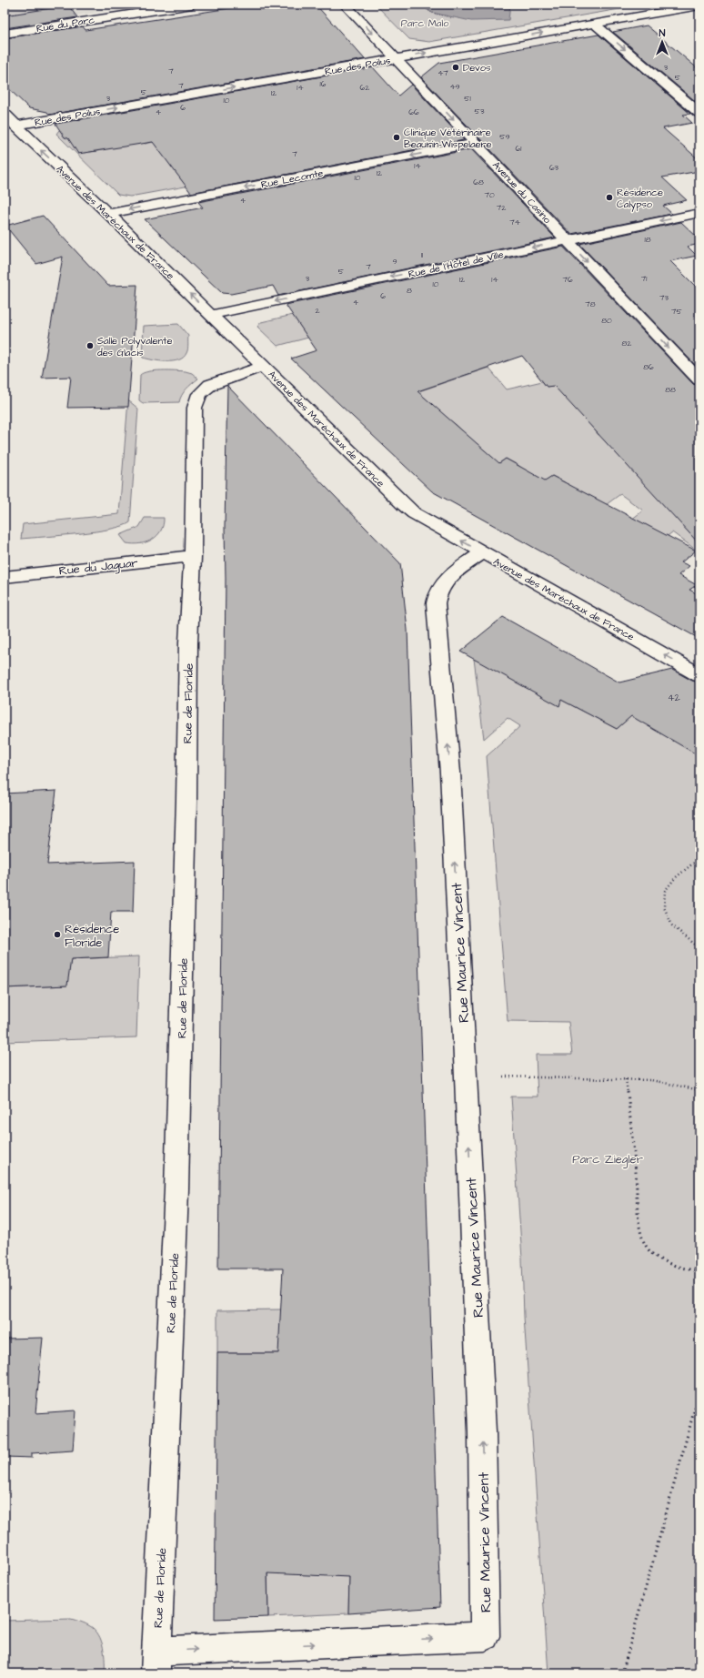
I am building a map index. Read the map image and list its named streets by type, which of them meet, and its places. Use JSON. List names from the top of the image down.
{
  "streets": {
    "street": [
      "Rue du Parc",
      "Rue des Poilus",
      "Rue Lecomte",
      "Avenue du Casino",
      "Avenue des Maréchaux de France",
      "Rue de l'Hôtel de Ville",
      "Rue du Jaguar",
      "Rue de Floride",
      "Rue Maurice Vincent"
    ]
  },
  "crossings": [
    ["Rue des Poilus", "Avenue du Casino"],
    ["Rue des Poilus", "Avenue des Maréchaux de France"],
    ["Rue Lecomte", "Avenue du Casino"],
    ["Rue Lecomte", "Avenue des Maréchaux de France"],
    ["Avenue du Casino", "Rue de l'Hôtel de Ville"],
    ["Avenue des Maréchaux de France", "Rue de l'Hôtel de Ville"],
    ["Avenue des Maréchaux de France", "Rue de Floride"],
    ["Avenue des Maréchaux de France", "Rue Maurice Vincent"],
    ["Rue du Jaguar", "Rue de Floride"],
    ["Rue de Floride", "Rue Maurice Vincent"]
  ],
  "one_way": [
    "Rue des Poilus",
    "Rue Lecomte",
    "Avenue du Casino",
    "Avenue des Maréchaux de France",
    "Rue de l'Hôtel de Ville",
    "Rue Maurice Vincent"
  ],
  "parks": ["Parc Malo", "Parc Ziegler"],
  "places": [
    "Devos",
    "Clinique Vétérinaire Beaurin-Wispelaere",
    "Résidence Calypso",
    "Salle Polyvalente des Glacis",
    "Résidence Floride"
  ],
  "house_numbers": [
    "3",
    "7",
    "47",
    "5",
    "16",
    "7",
    "49",
    "14",
    "62",
    "5",
    "12",
    "3",
    "51",
    "10",
    "6",
    "53",
    "4",
    "66",
    "59",
    "61",
    "7",
    "14",
    "63",
    "12",
    "10",
    "68",
    "70",
    "4",
    "72",
    "74",
    "18",
    "11",
    "9",
    "7",
    "5",
    "3",
    "71",
    "12",
    "14",
    "76",
    "10",
    "8",
    "6",
    "73",
    "4",
    "78",
    "2",
    "75",
    "80",
    "82",
    "86",
    "88",
    "42"
  ],
  "north": "top"
}
